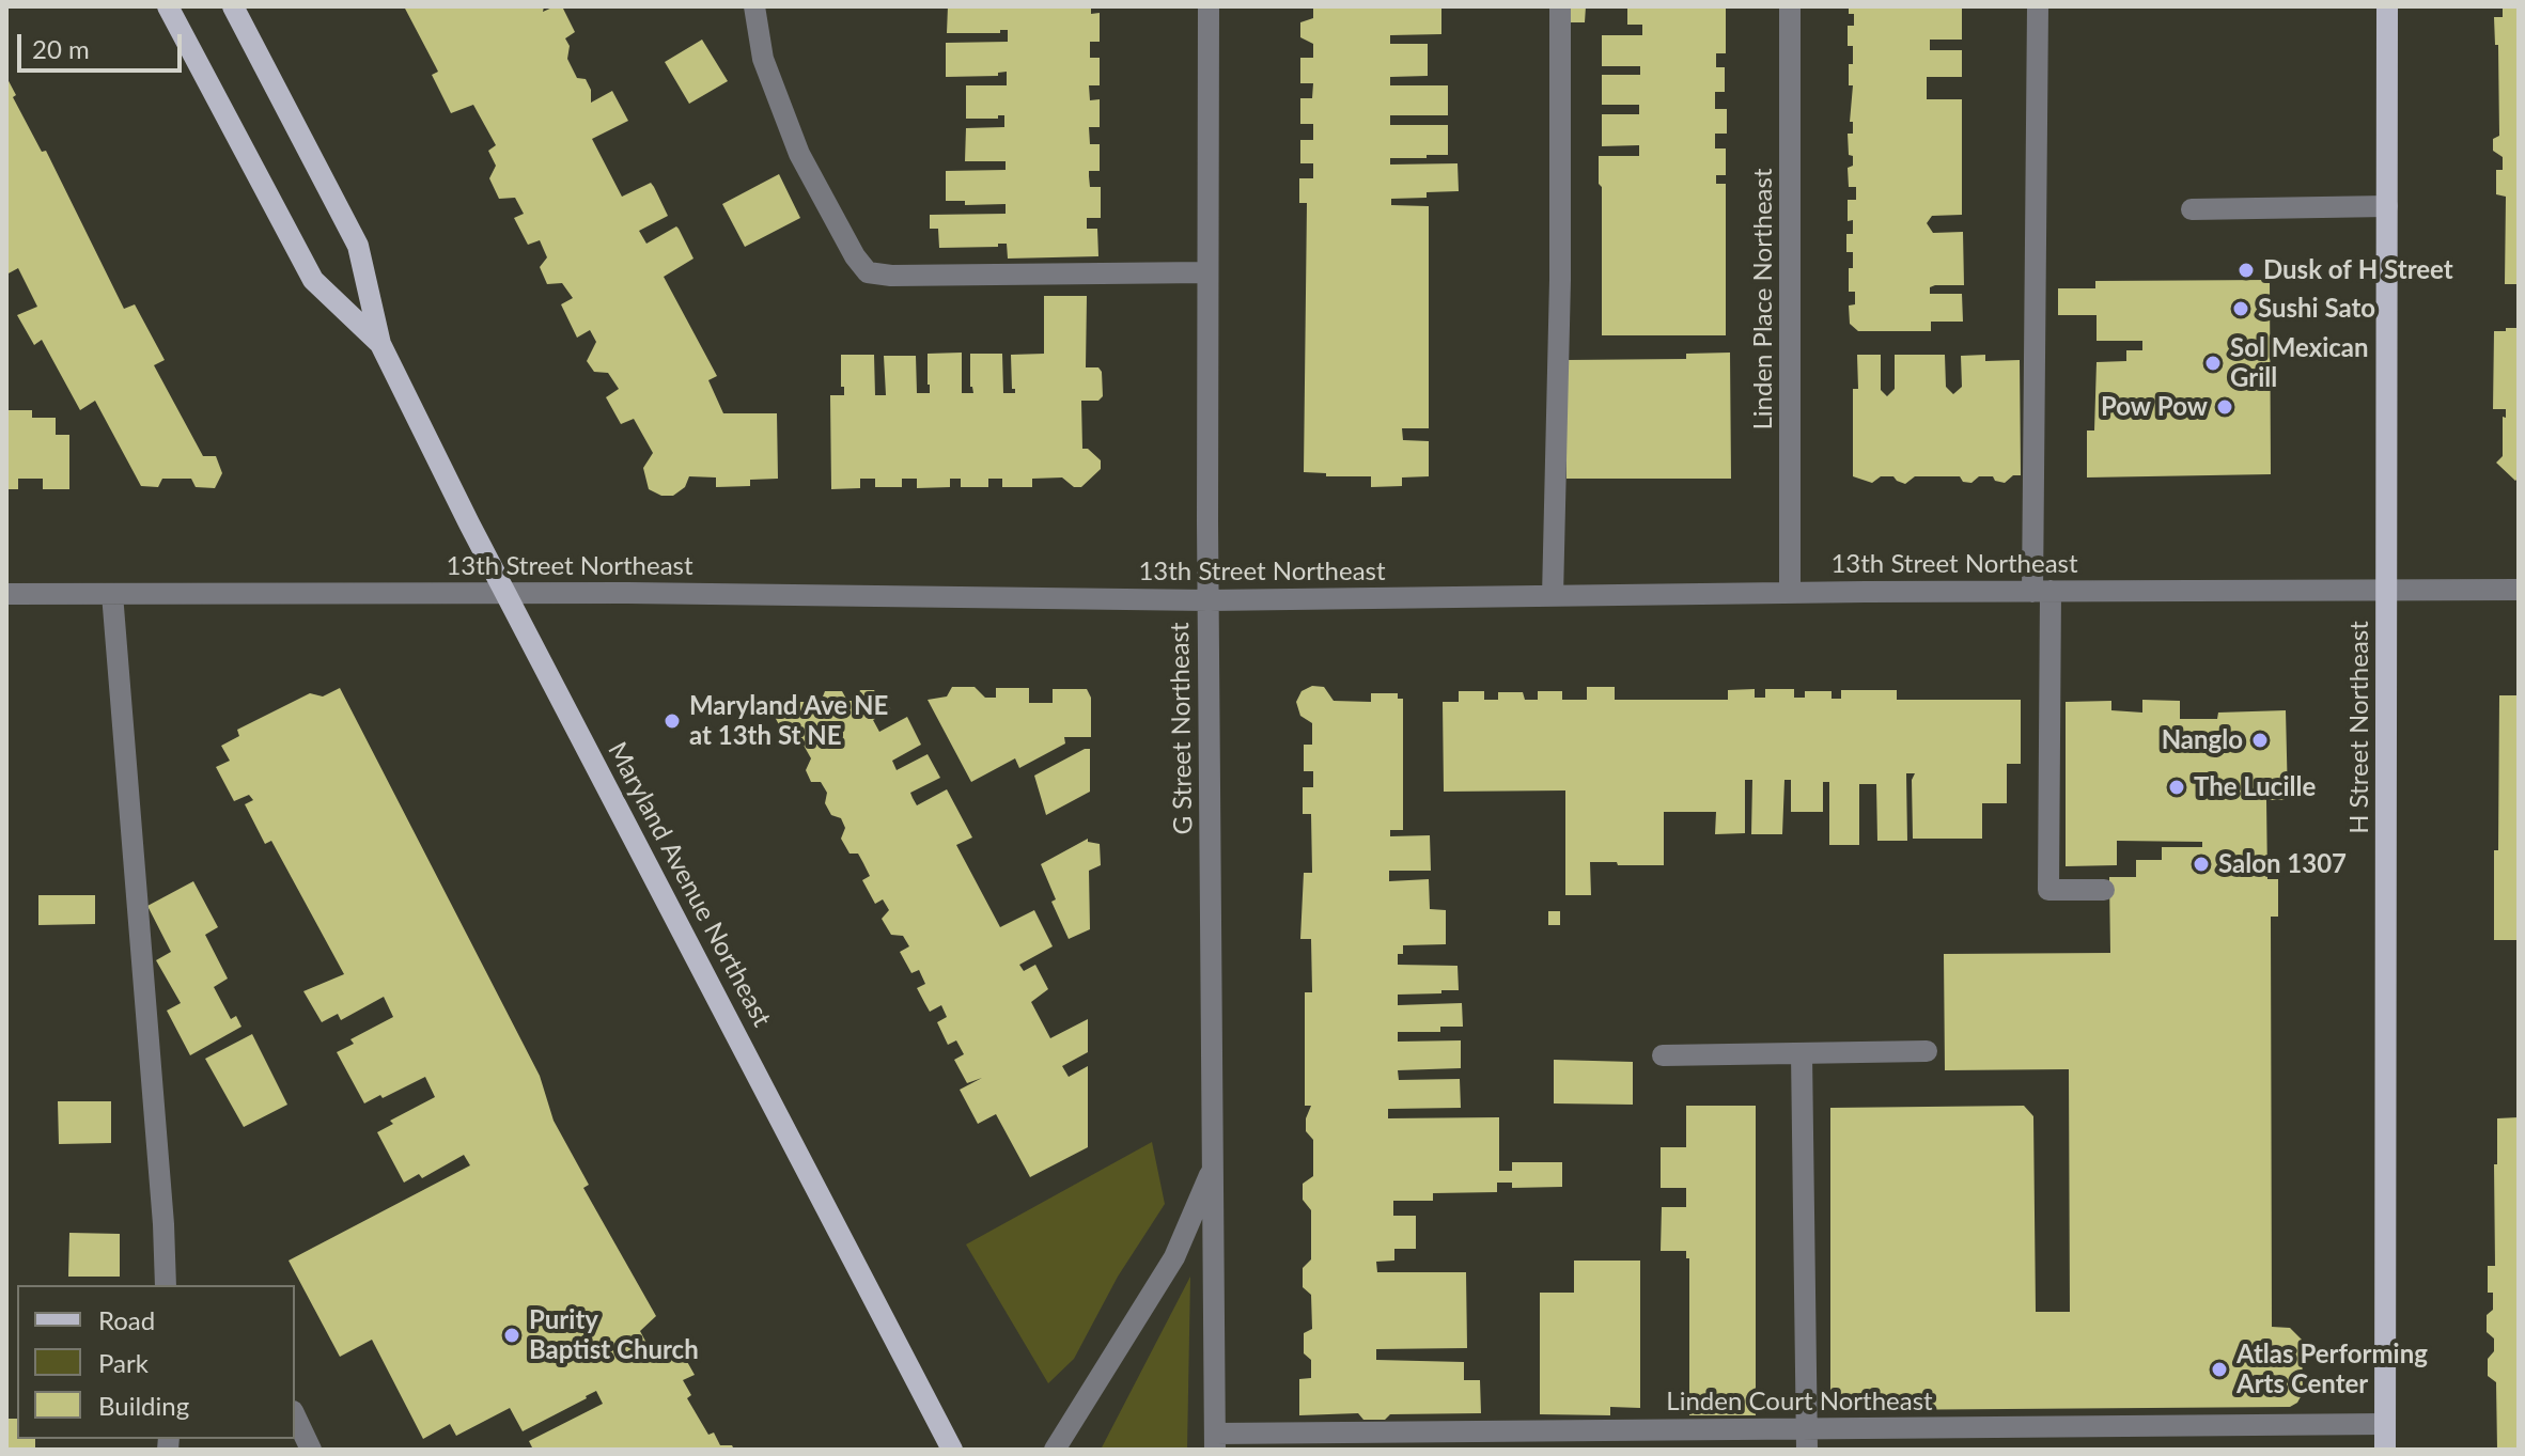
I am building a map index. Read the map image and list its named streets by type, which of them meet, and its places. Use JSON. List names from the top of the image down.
{
  "streets": {
    "main road": ["H Street Northeast", "Maryland Avenue Northeast"],
    "street": [
      "Linden Place Northeast",
      "13th Street Northeast",
      "G Street Northeast",
      "Linden Court Northeast"
    ]
  },
  "crossings": [
    ["Linden Place Northeast", "13th Street Northeast"],
    ["13th Street Northeast", "H Street Northeast"],
    ["13th Street Northeast", "G Street Northeast"],
    ["13th Street Northeast", "Maryland Avenue Northeast"],
    ["H Street Northeast", "Linden Court Northeast"],
    ["G Street Northeast", "Linden Court Northeast"]
  ],
  "places": [
    "Dusk of H Street",
    "Sushi Sato",
    "Sol Mexican Grill",
    "Pow Pow",
    "Maryland Ave NE at 13th St NE",
    "Nanglo",
    "The Lucille",
    "Salon 1307",
    "Purity Baptist Church",
    "Atlas Performing Arts Center"
  ],
  "legend": ["Road", "Park", "Building"],
  "scale_bar": "20 m"
}
